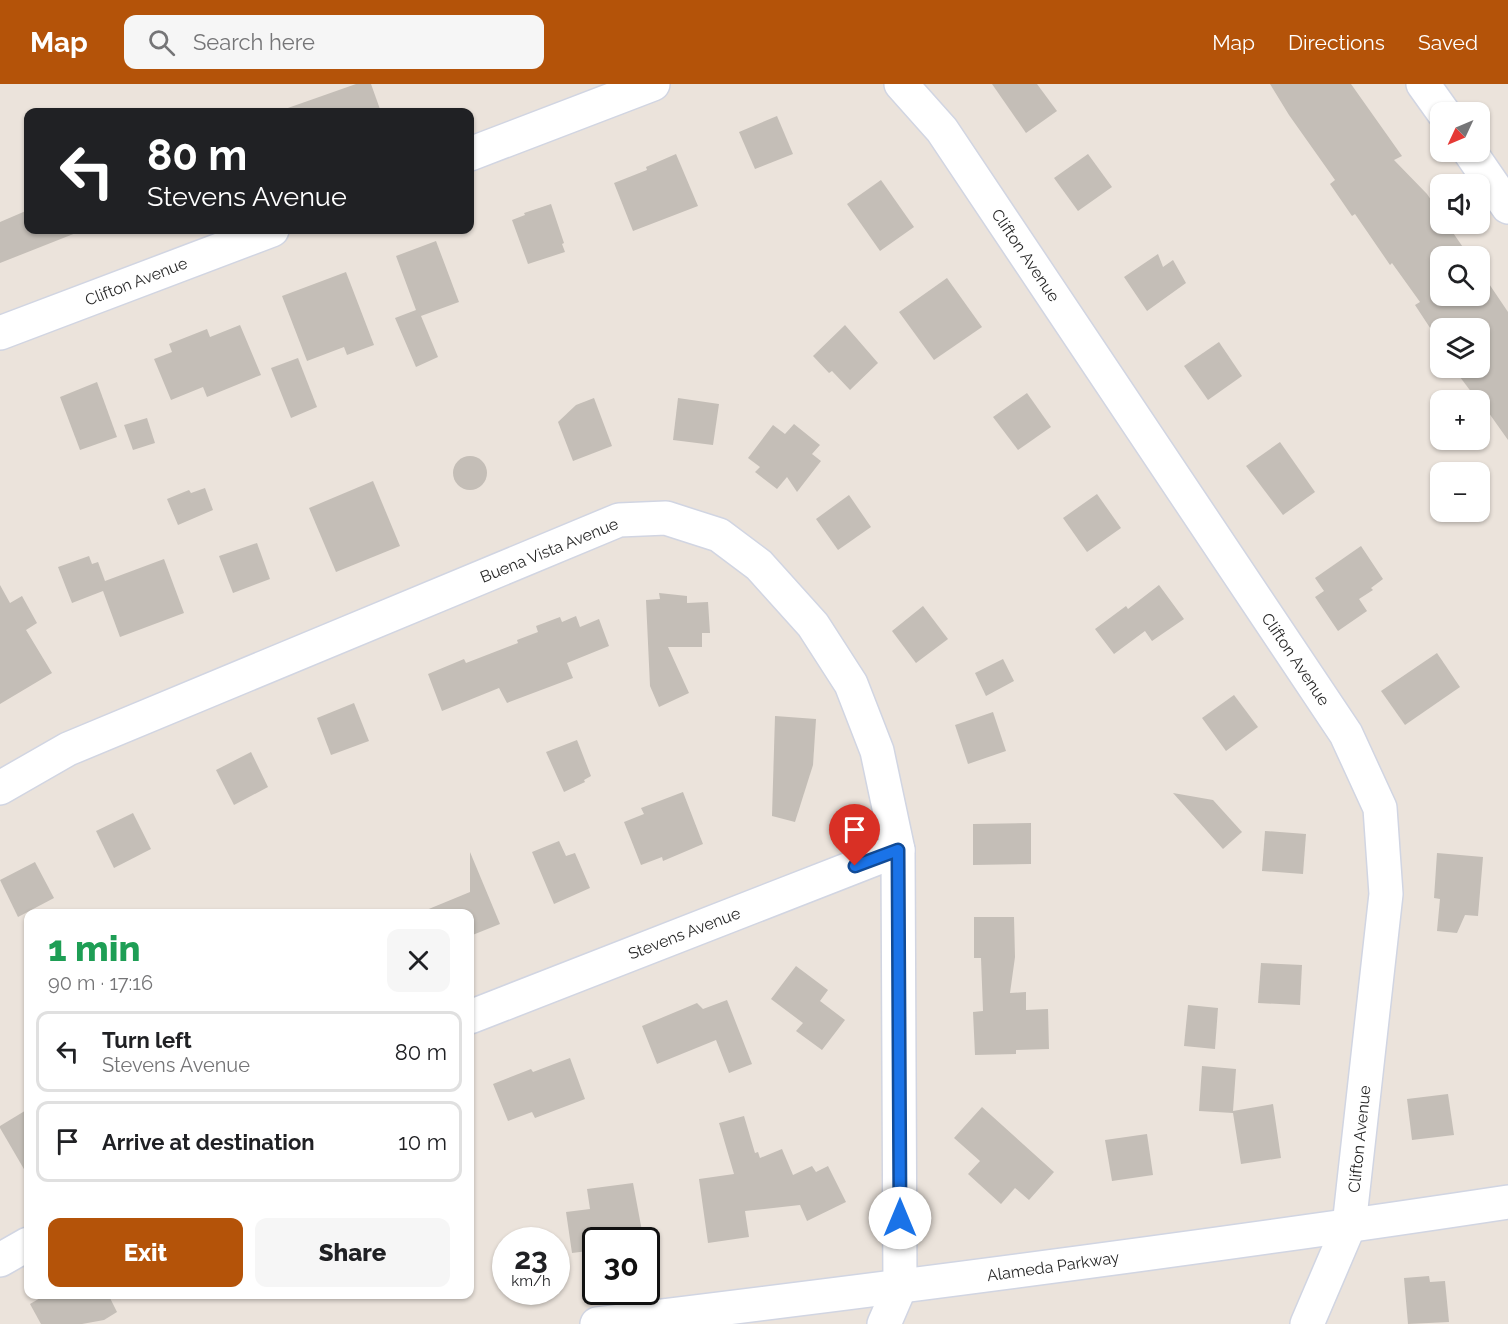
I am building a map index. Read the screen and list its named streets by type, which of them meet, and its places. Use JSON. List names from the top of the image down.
{
  "streets": {
    "street": [
      "Clifton Avenue",
      "Buena Vista Avenue",
      "Stevens Avenue",
      "Alameda Parkway"
    ]
  },
  "crossings": [
    ["Clifton Avenue", "Alameda Parkway"],
    ["Buena Vista Avenue", "Stevens Avenue"],
    ["Buena Vista Avenue", "Alameda Parkway"]
  ],
  "north": "bottom left",
  "page": {
    "header": "Map",
    "search": "Search here",
    "nav": ["Map", "Directions", "Saved"],
    "map_buttons": ["+", "−"],
    "turn": ["80 m", "Stevens Avenue"],
    "heading": ["1 min", "90 m · 17:16"],
    "list": [
      {
        "name": "Turn left",
        "note": "Stevens Avenue",
        "value": "80 m"
      },
      {
        "name": "Arrive at destination",
        "value": "10 m"
      }
    ],
    "buttons": ["Exit", "Share"],
    "speed": "23 km/h",
    "limit": "30"
  }
}
